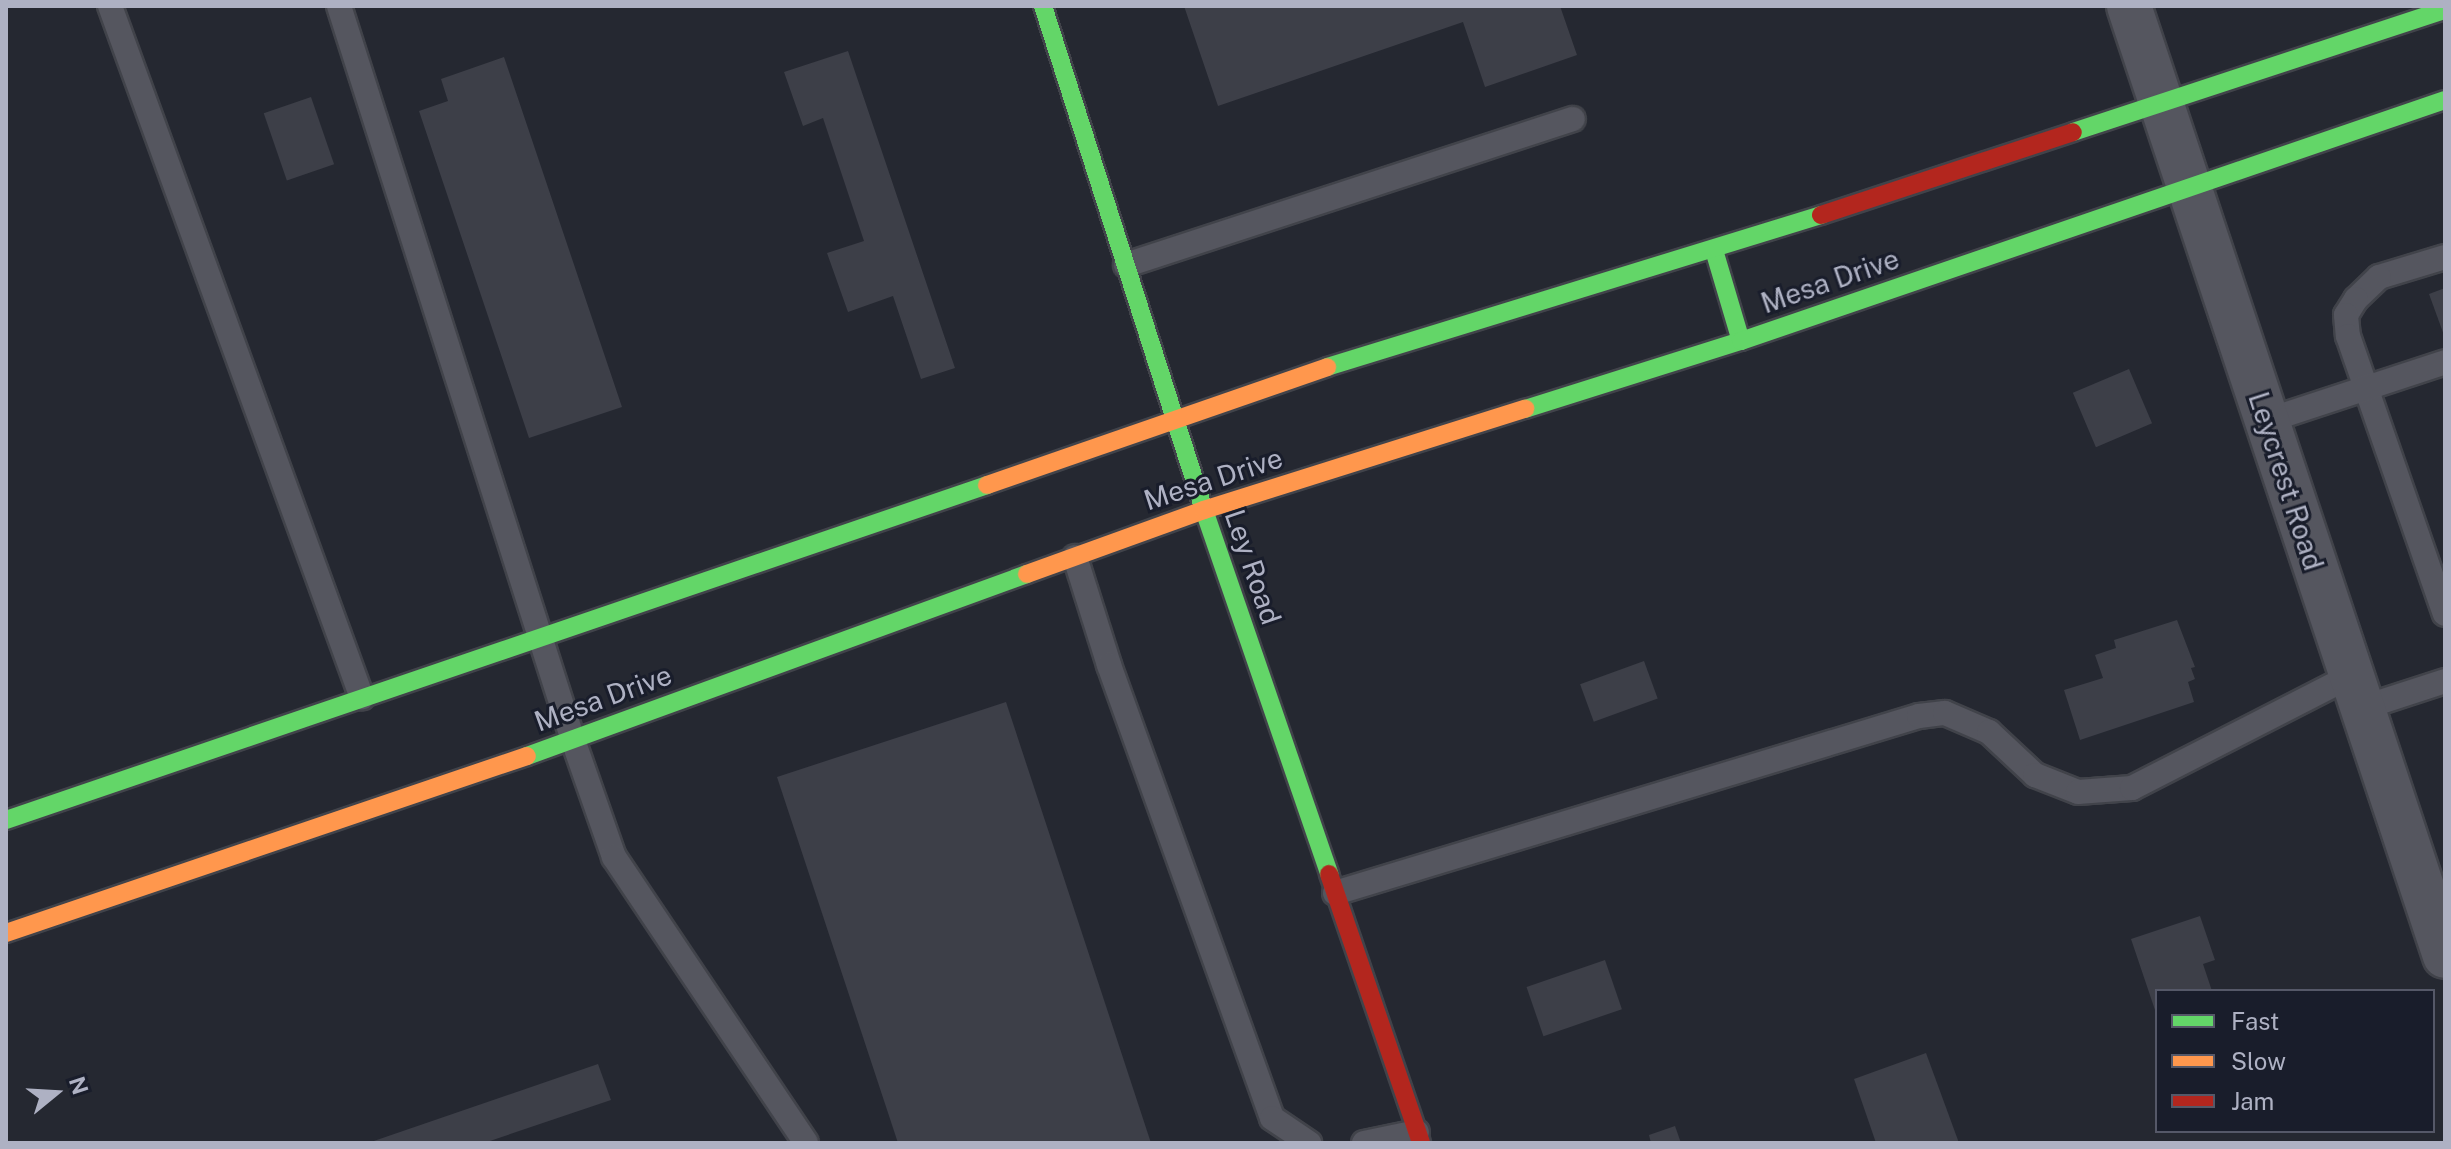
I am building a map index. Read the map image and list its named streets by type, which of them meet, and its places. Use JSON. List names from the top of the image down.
{
  "streets": {
    "main road": ["Mesa Drive", "Ley Road"],
    "street": ["Leycrest Road"]
  },
  "crossings": [
    ["Mesa Drive", "Leycrest Road"],
    ["Mesa Drive", "Ley Road"]
  ],
  "legend": ["Fast", "Slow", "Jam"],
  "north": "right"
}
